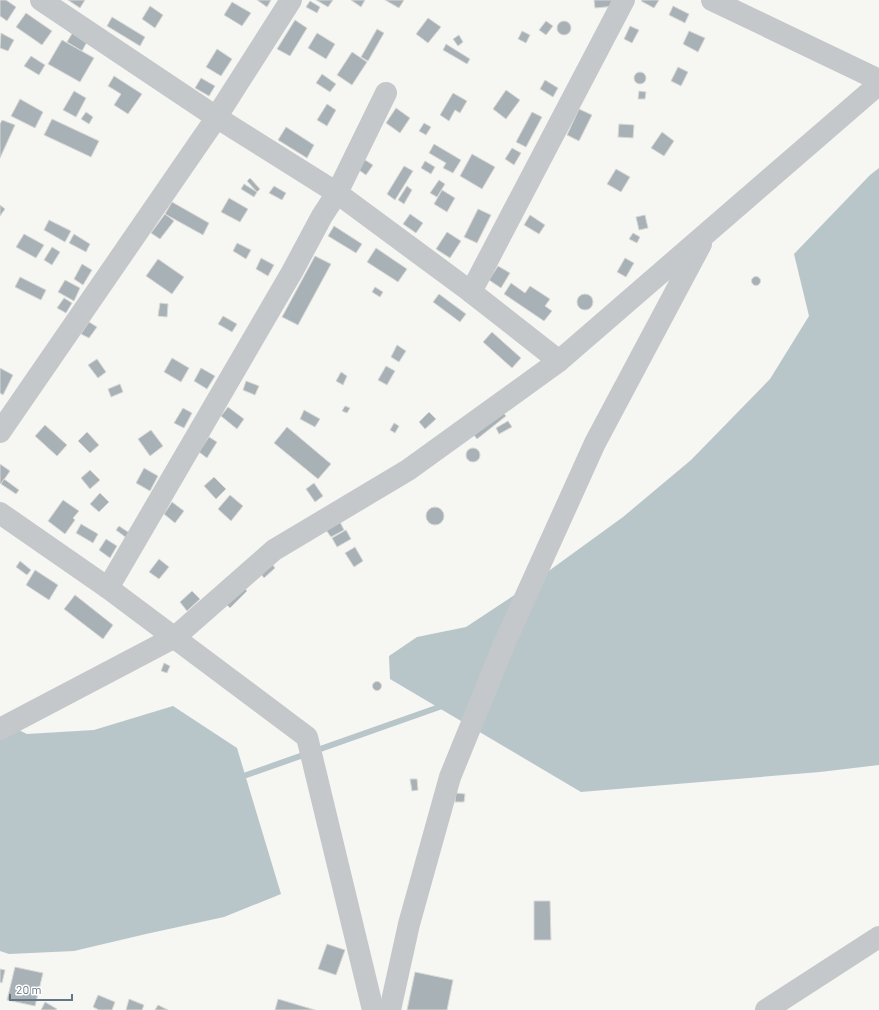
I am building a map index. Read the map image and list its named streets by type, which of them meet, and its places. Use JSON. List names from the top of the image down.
{
  "scale_bar": "20 m"
}
